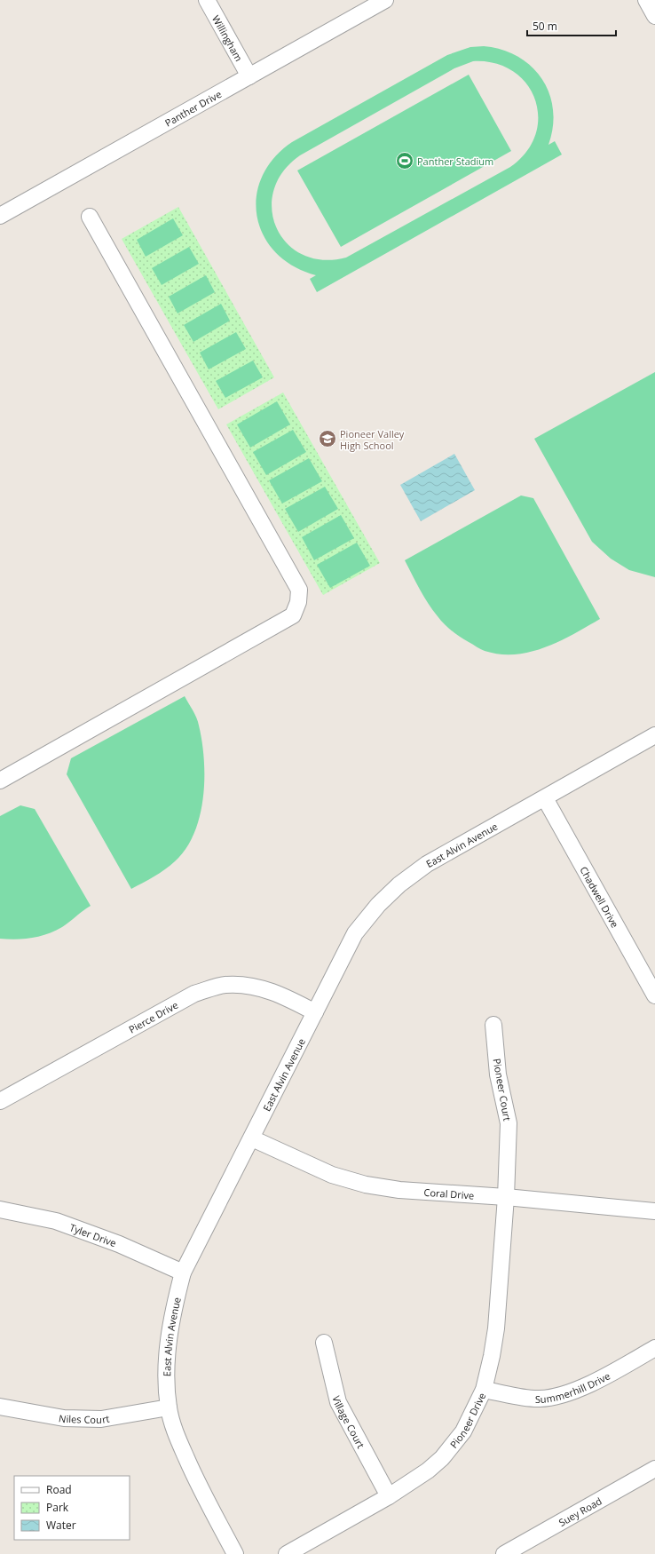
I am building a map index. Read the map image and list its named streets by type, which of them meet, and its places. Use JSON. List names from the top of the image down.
{
  "streets": {
    "street": [
      "Willingham",
      "Panther Drive",
      "East Alvin Avenue",
      "Chadwell Drive",
      "Pierce Drive",
      "Pioneer Court",
      "Coral Drive",
      "Tyler Drive",
      "Summerhill Drive",
      "Niles Court",
      "Pioneer Drive",
      "Village Court",
      "Suey Road"
    ]
  },
  "crossings": [
    ["Willingham", "Panther Drive"],
    ["East Alvin Avenue", "Chadwell Drive"],
    ["East Alvin Avenue", "Pierce Drive"],
    ["East Alvin Avenue", "Coral Drive"],
    ["East Alvin Avenue", "Tyler Drive"],
    ["East Alvin Avenue", "Niles Court"],
    ["Pioneer Court", "Coral Drive"],
    ["Pioneer Court", "Pioneer Drive"],
    ["Coral Drive", "Pioneer Drive"],
    ["Summerhill Drive", "Pioneer Drive"],
    ["Pioneer Drive", "Village Court"]
  ],
  "places": {
    "sports": ["Panther Stadium"],
    "school or university": ["Pioneer Valley High School"]
  },
  "legend": ["Road", "Park", "Water"],
  "scale_bar": "50 m"
}
